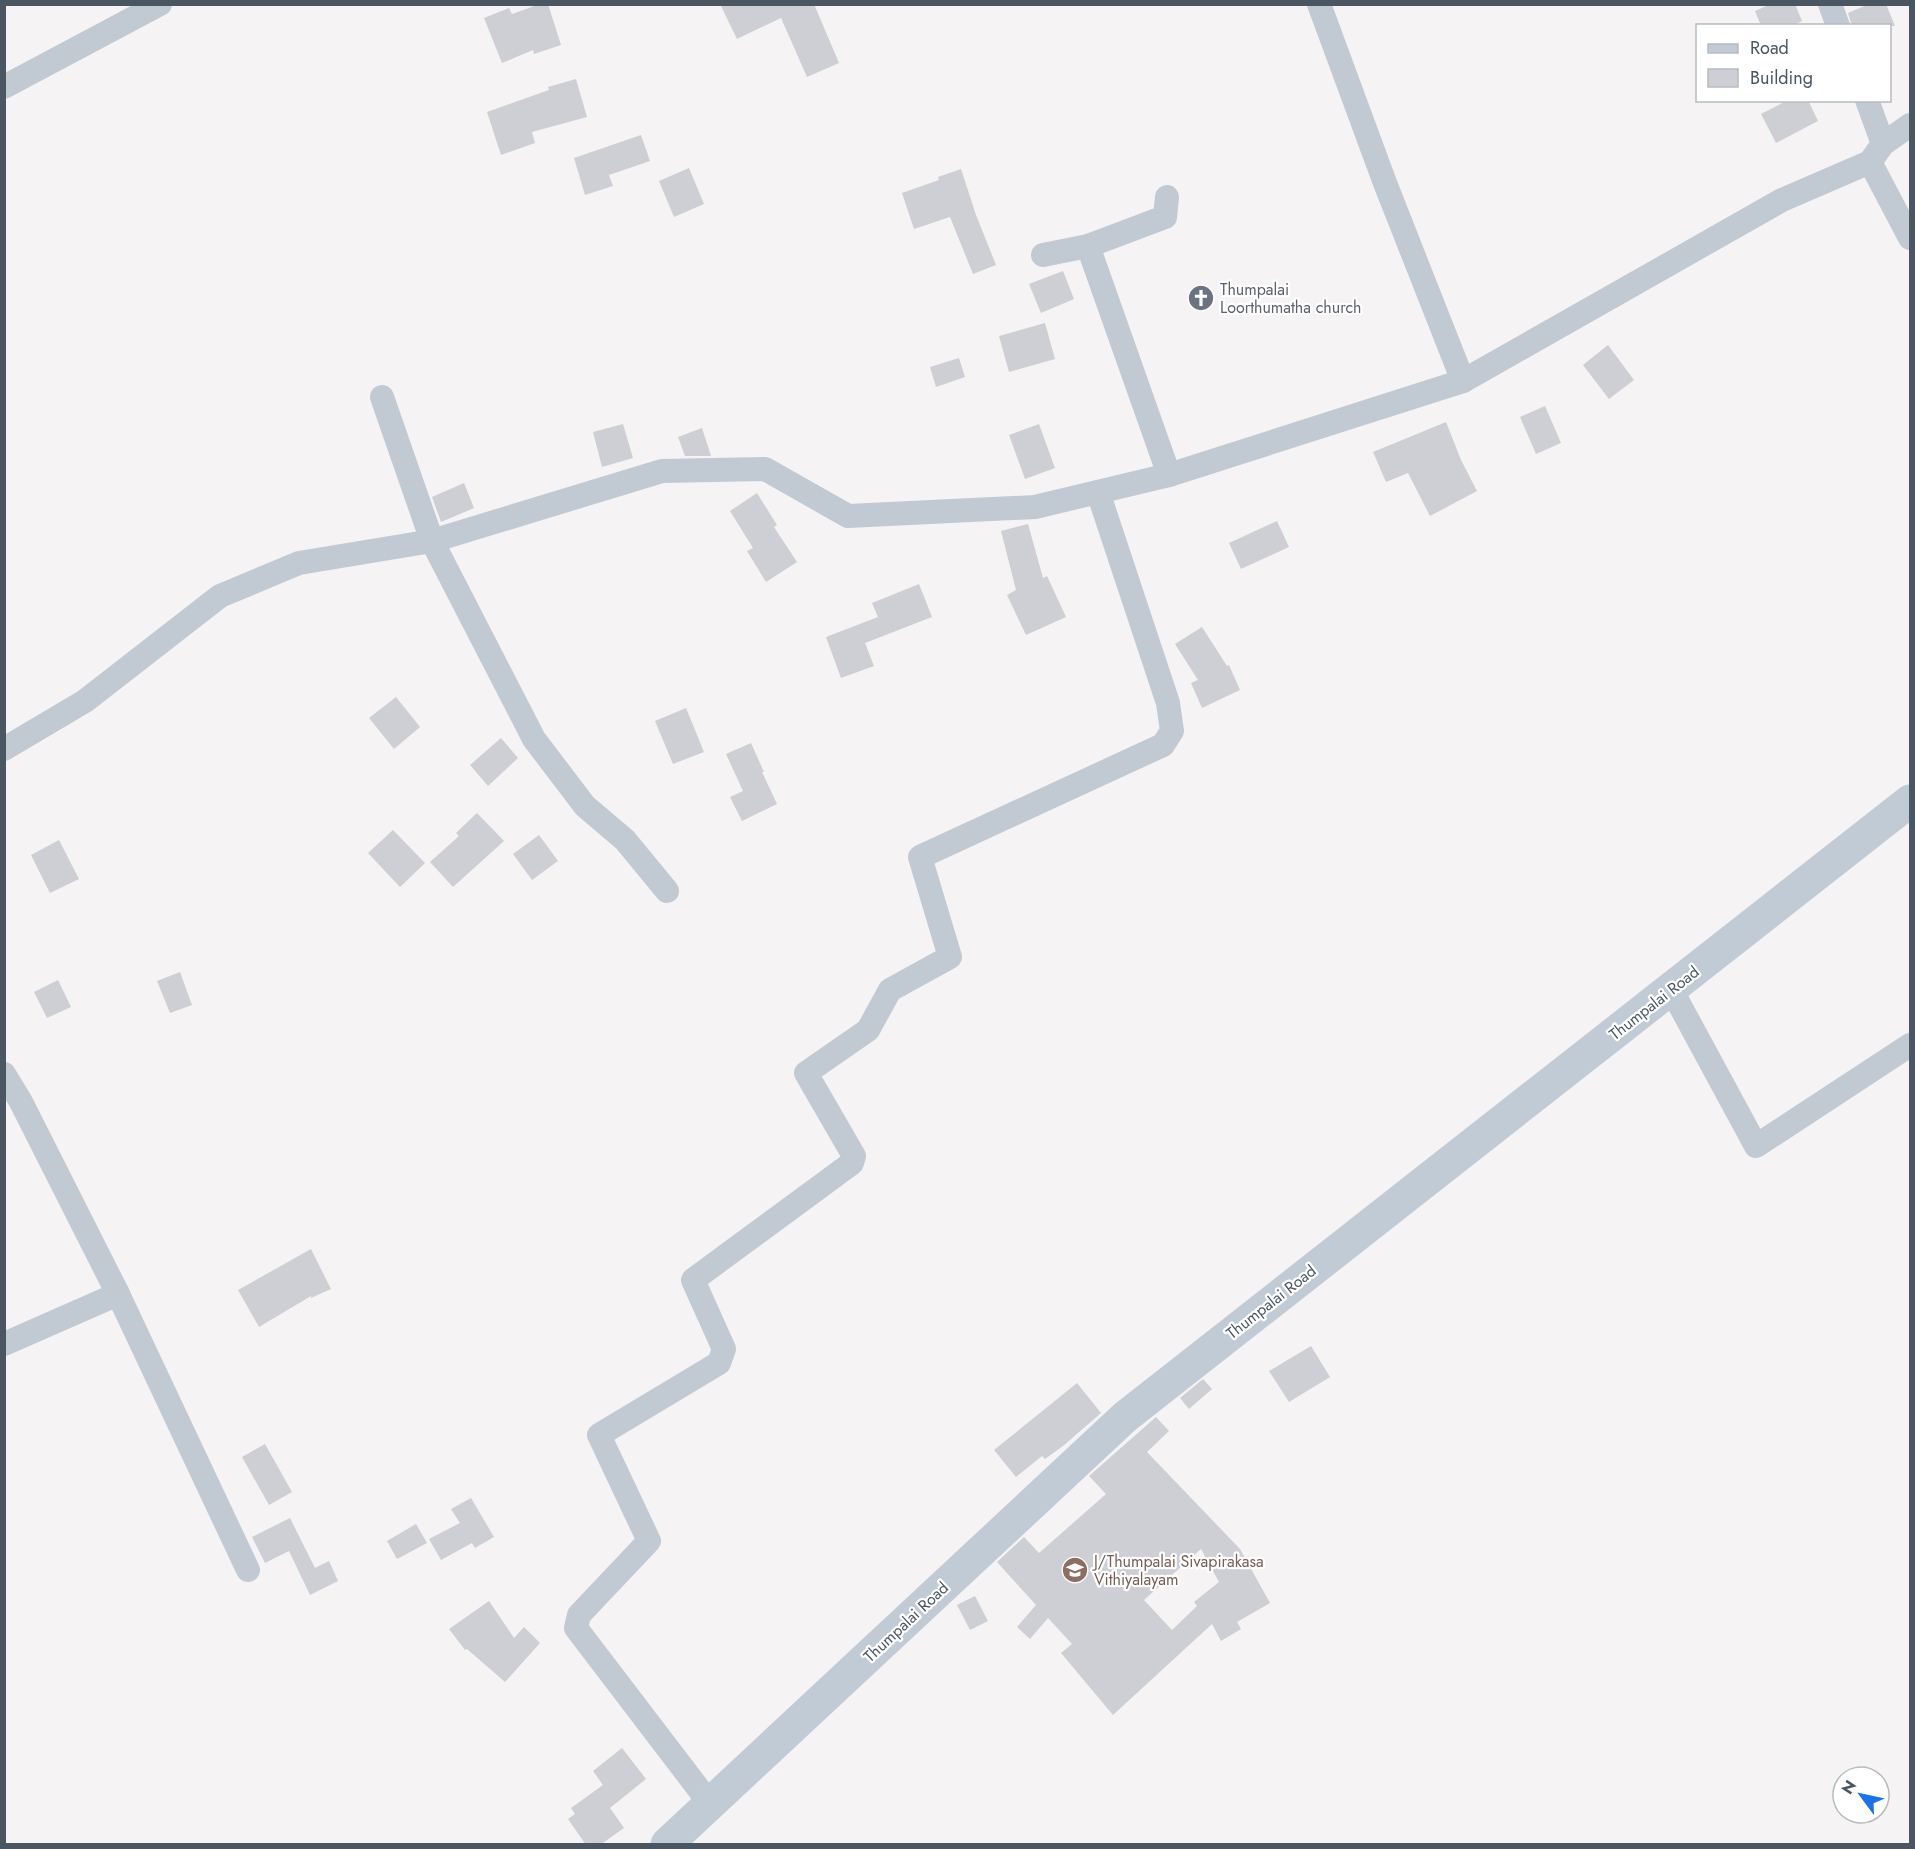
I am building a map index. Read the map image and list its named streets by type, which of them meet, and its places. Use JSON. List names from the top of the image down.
{
  "streets": {
    "street": ["Thumpalai Road"]
  },
  "places": {
    "church": ["Thumpalai Loorthumatha church"],
    "school or university": ["J/Thumpalai Sivapirakasa Vithiyalayam"]
  },
  "legend": ["Road", "Building"],
  "north": "top left"
}
